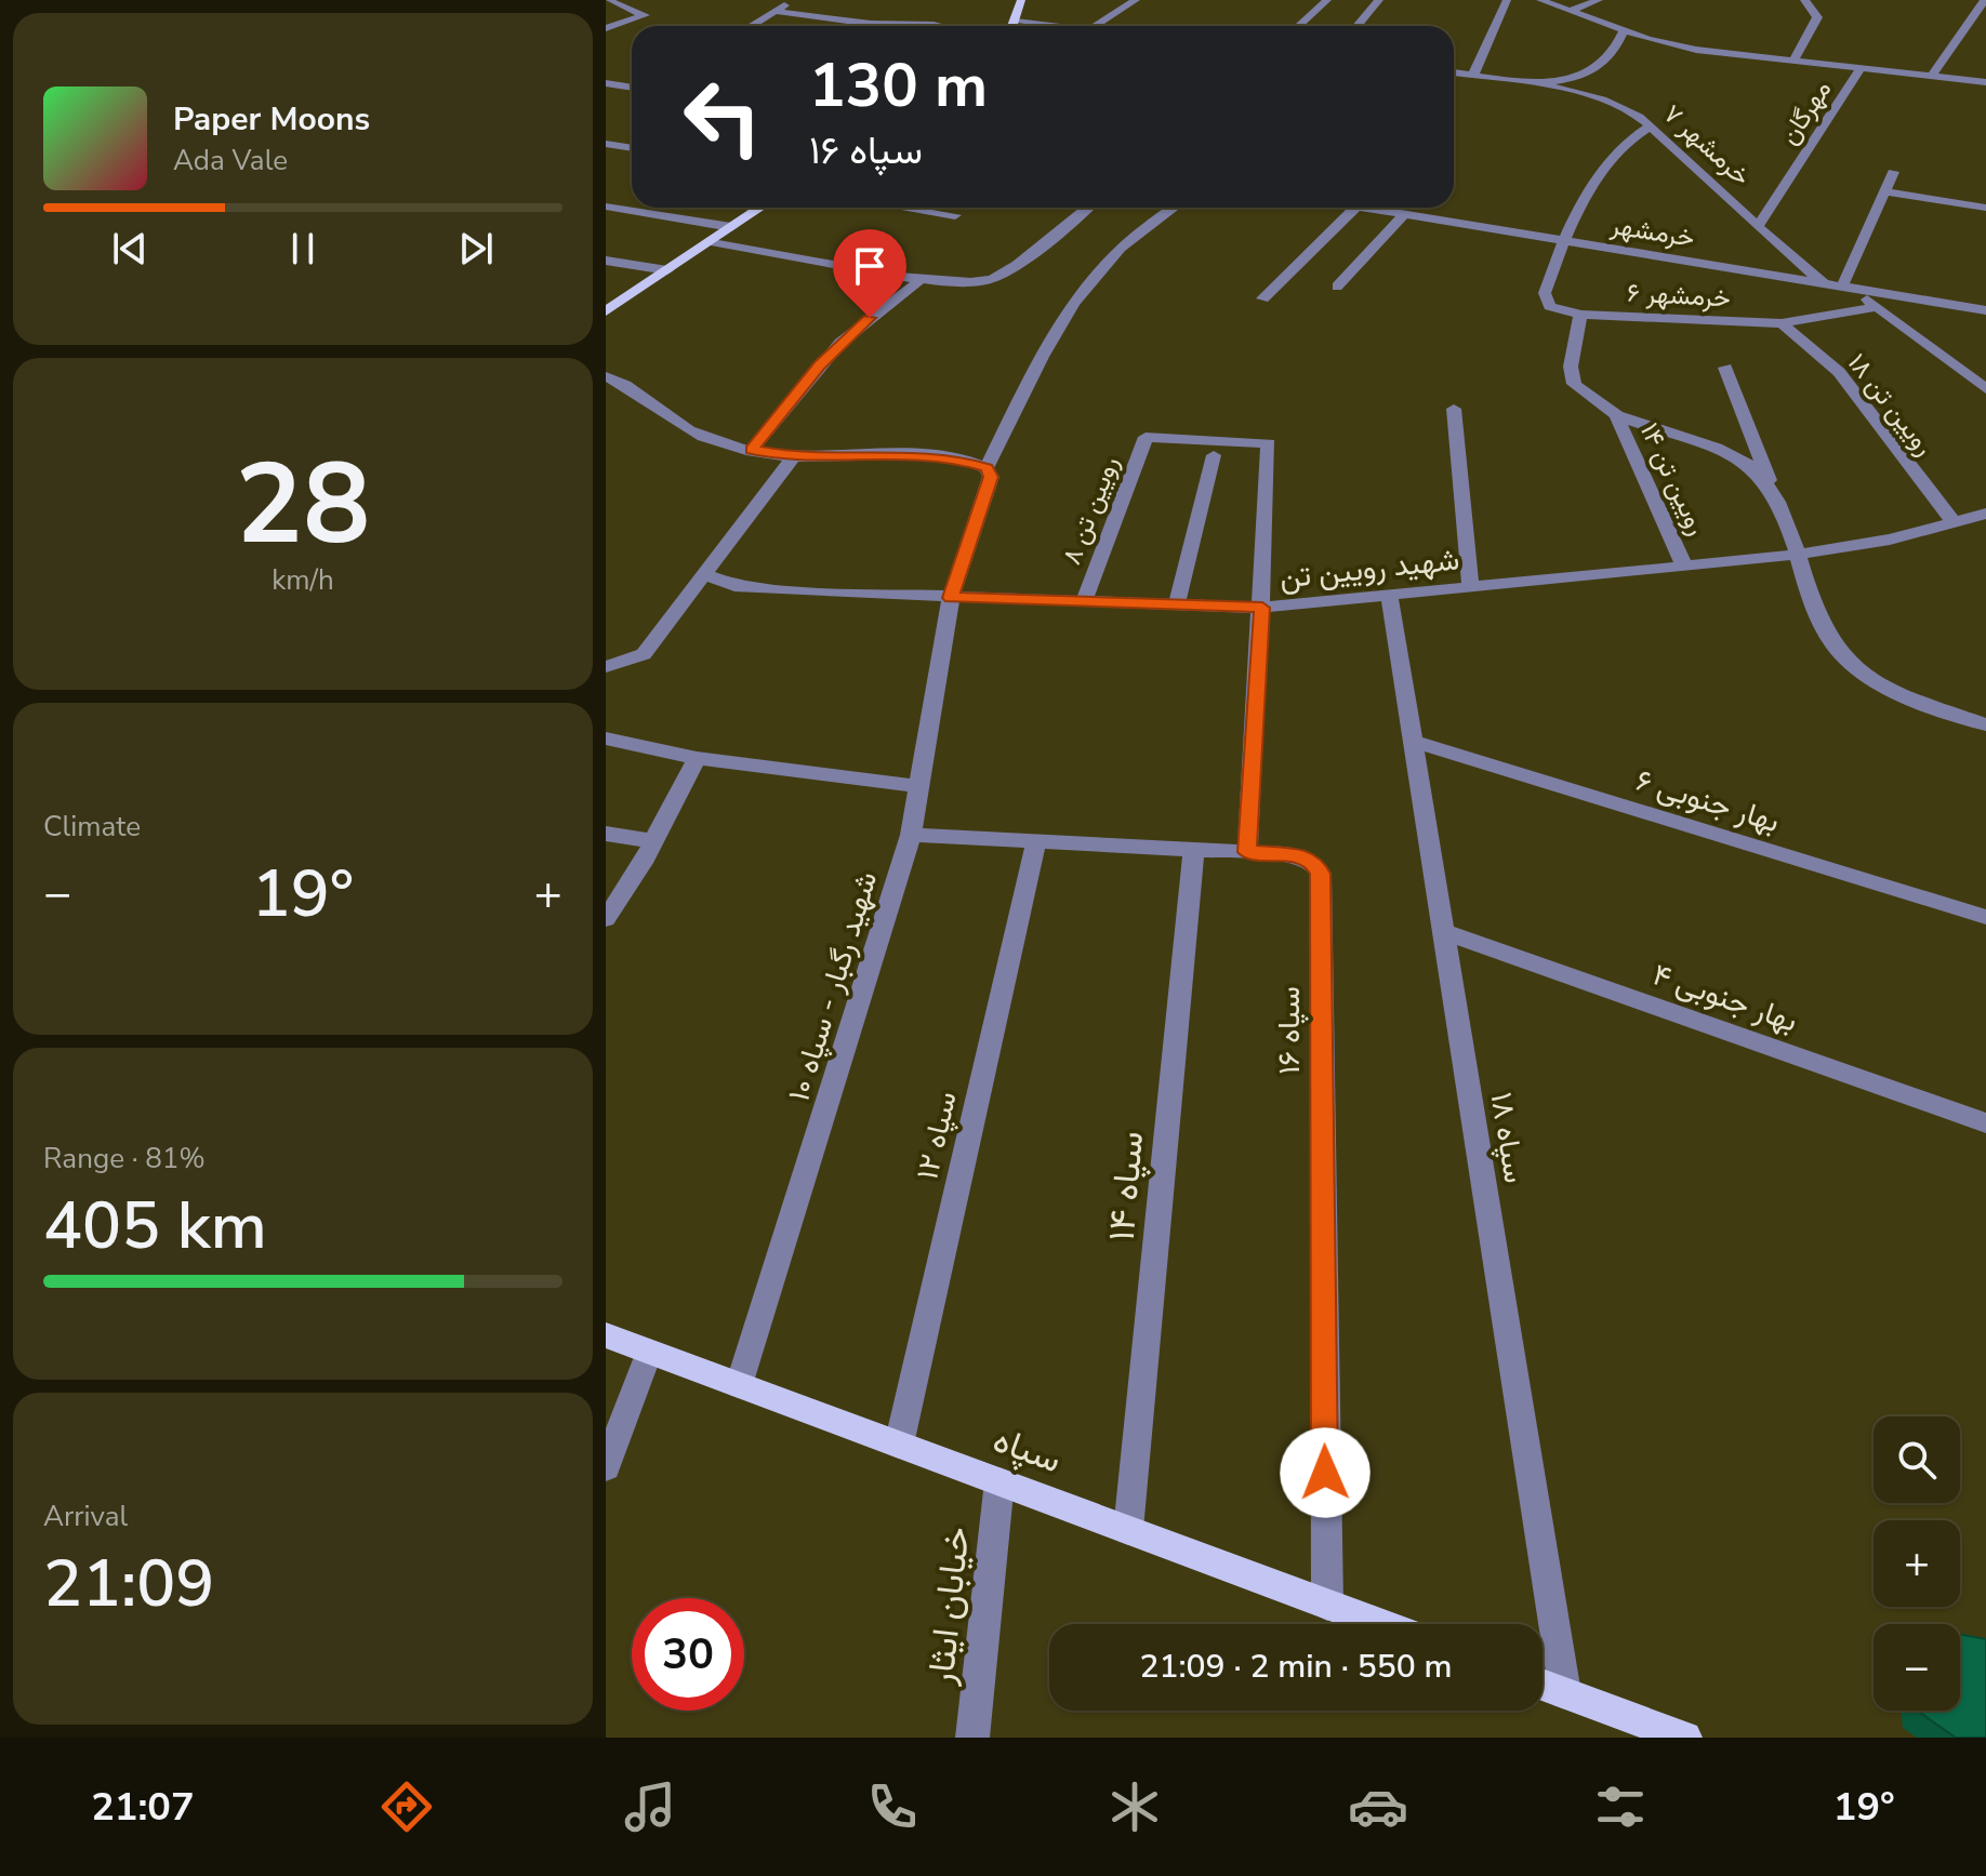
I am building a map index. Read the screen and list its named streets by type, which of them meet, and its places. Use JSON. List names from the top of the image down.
{
  "streets": {
    "main road": ["سپاه"],
    "street": [
      "مهرگان",
      "خرمشهر ۷",
      "خرمشهر",
      "خرمشهر ۶",
      "رویین تن ۱۸",
      "رویین تن ۱۴",
      "رویین تن ۸",
      "شهید رویین تن",
      "بهار جنوبی ۶",
      "شهید رگبار - سپاه ۱۰",
      "بهار جنوبی ۴",
      "سپاه ۱۶",
      "سپاه ۱۲",
      "سپاه ۱۸",
      "سپاه ۱۴",
      "خیابان ایثار"
    ]
  },
  "crossings": [
    ["مهرگان", "خرمشهر ۷"],
    ["خرمشهر ۷", "خرمشهر"],
    ["خرمشهر", "خرمشهر ۶"],
    ["خرمشهر ۶", "رویین تن ۱۸"],
    ["رویین تن ۱۸", "شهید رویین تن"],
    ["رویین تن ۱۴", "شهید رویین تن"],
    ["رویین تن ۸", "شهید رویین تن"],
    ["شهید رویین تن", "شهید رگبار - سپاه ۱۰"],
    ["شهید رویین تن", "سپاه ۱۸"],
    ["بهار جنوبی ۶", "سپاه ۱۸"],
    ["شهید رگبار - سپاه ۱۰", "سپاه ۱۶"],
    ["شهید رگبار - سپاه ۱۰", "سپاه"],
    ["بهار جنوبی ۴", "سپاه ۱۸"],
    ["سپاه ۱۶", "سپاه ۱۲"],
    ["سپاه ۱۶", "سپاه ۱۴"],
    ["سپاه ۱۶", "سپاه"],
    ["سپاه ۱۲", "سپاه"],
    ["سپاه ۱۴", "سپاه"],
    ["سپاه", "خیابان ایثار"]
  ],
  "page": {
    "turn": ["130 m", "سپاه ۱۶"],
    "song": ["Paper Moons", "Ada Vale"],
    "tile": [
      ["28", "km/h"],
      "Climate",
      ["Range · 81%", "405 km"],
      ["Arrival", "21:09"]
    ],
    "heat": ["−", "19°", "+"],
    "map_buttons": ["+", "−"],
    "limit": "30",
    "trip": "21:09 · 2 min · 550 m",
    "tabs": ["21:07", "19°"]
  }
}
